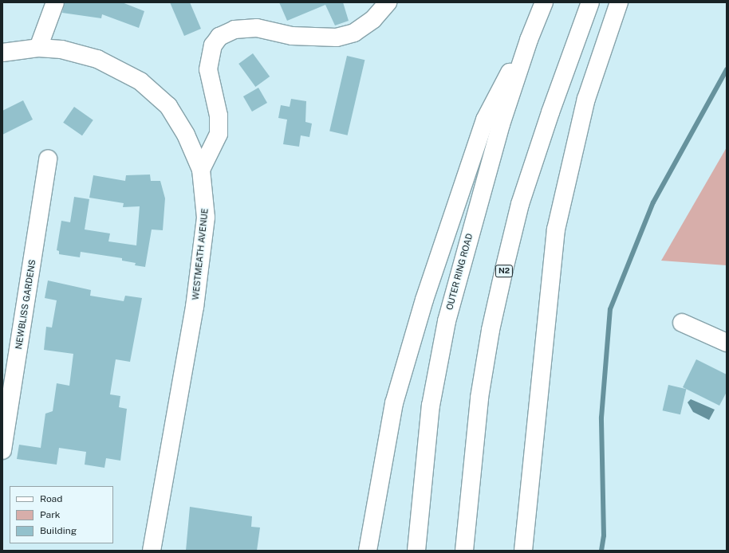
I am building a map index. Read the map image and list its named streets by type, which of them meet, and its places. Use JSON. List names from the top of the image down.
{
  "streets": {
    "main road": [
      "WESTMEATH AVENUE",
      "N2",
      "OUTER RING ROAD",
      "NEWBLISS GARDENS"
    ]
  },
  "legend": ["Road", "Park", "Building"]
}
